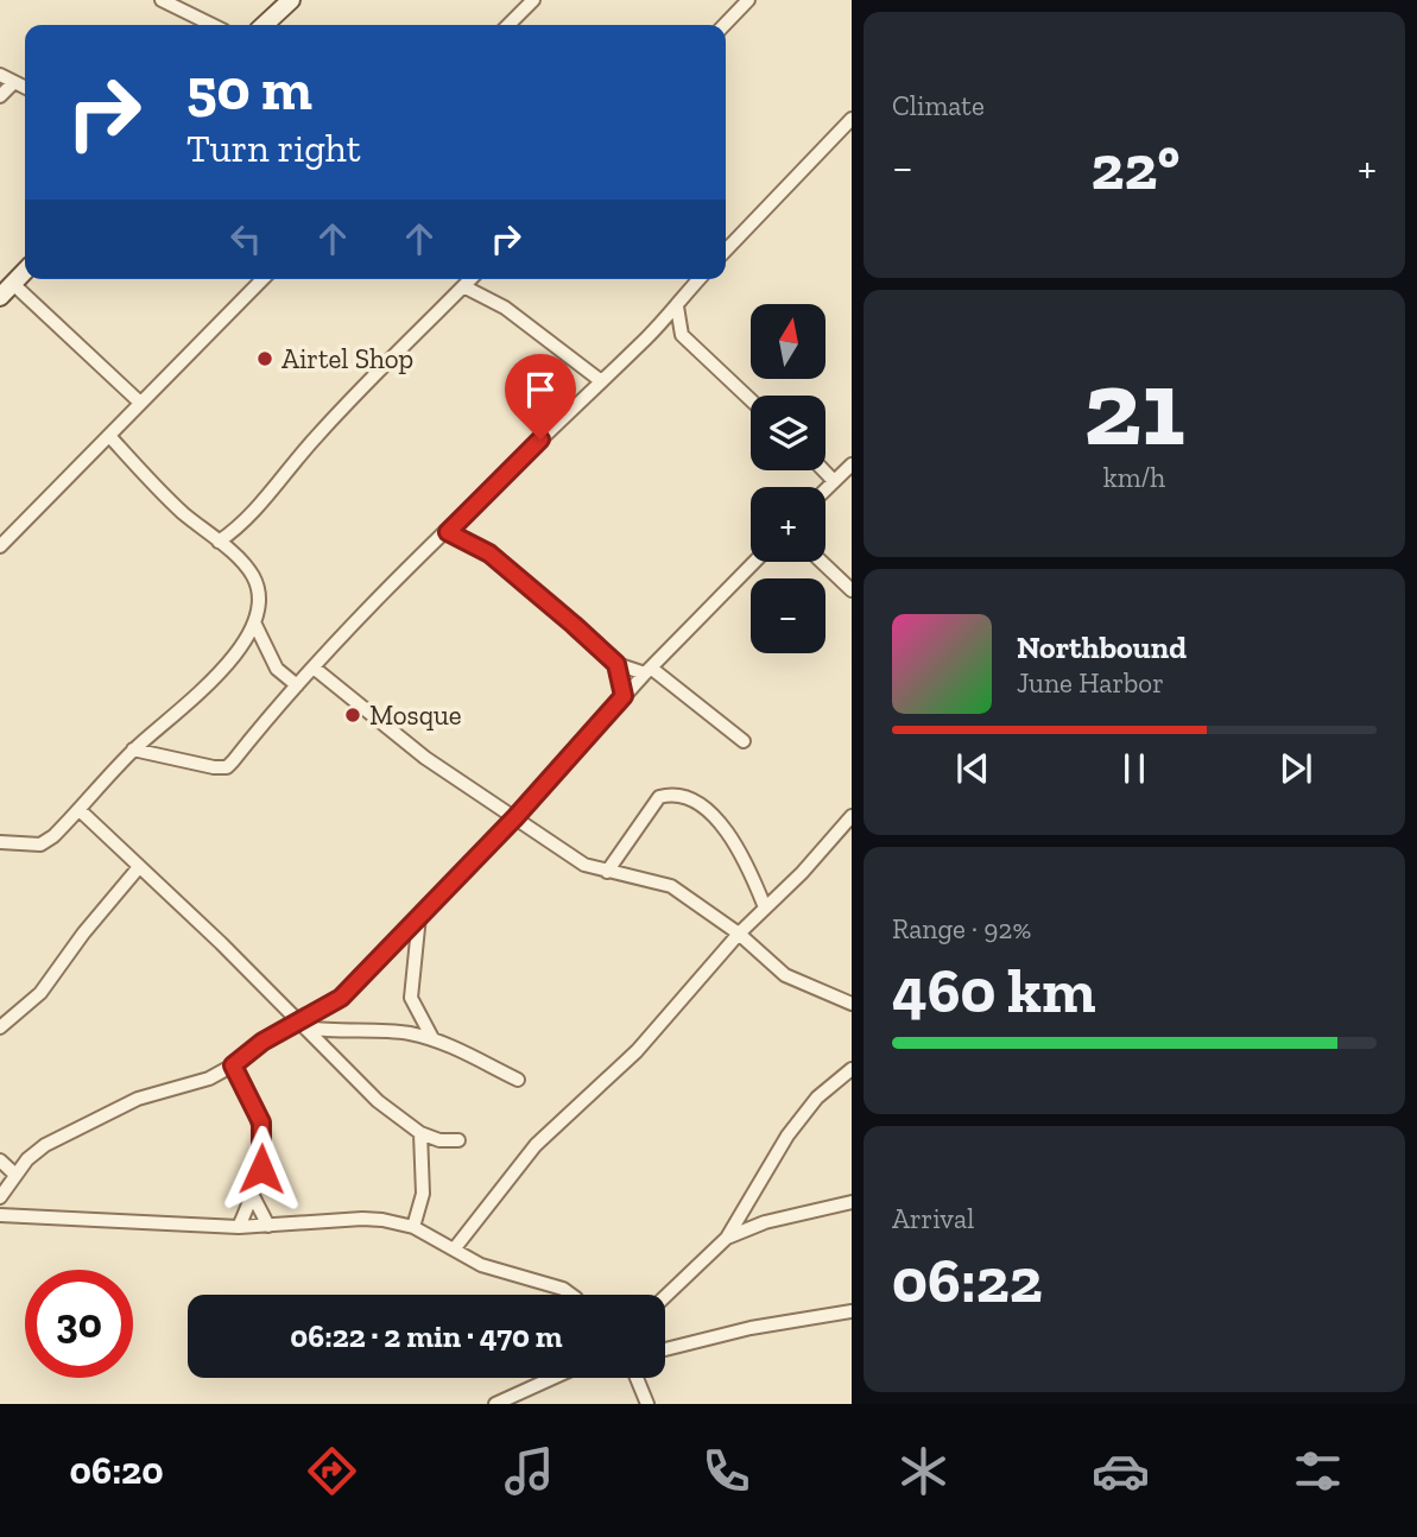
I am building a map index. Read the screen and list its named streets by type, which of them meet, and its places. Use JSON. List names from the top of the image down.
{
  "places": ["Airtel Shop", "Mosque"],
  "north": "top",
  "page": {
    "tile": [
      "Climate",
      ["21", "km/h"],
      ["Range · 92%", "460 km"],
      ["Arrival", "06:22"]
    ],
    "turn": ["50 m", "Turn right"],
    "heat": ["−", "22°", "+"],
    "map_buttons": ["+", "−"],
    "song": ["Northbound", "June Harbor"],
    "limit": "30",
    "trip": "06:22 · 2 min · 470 m",
    "tabs": "06:20"
  }
}
